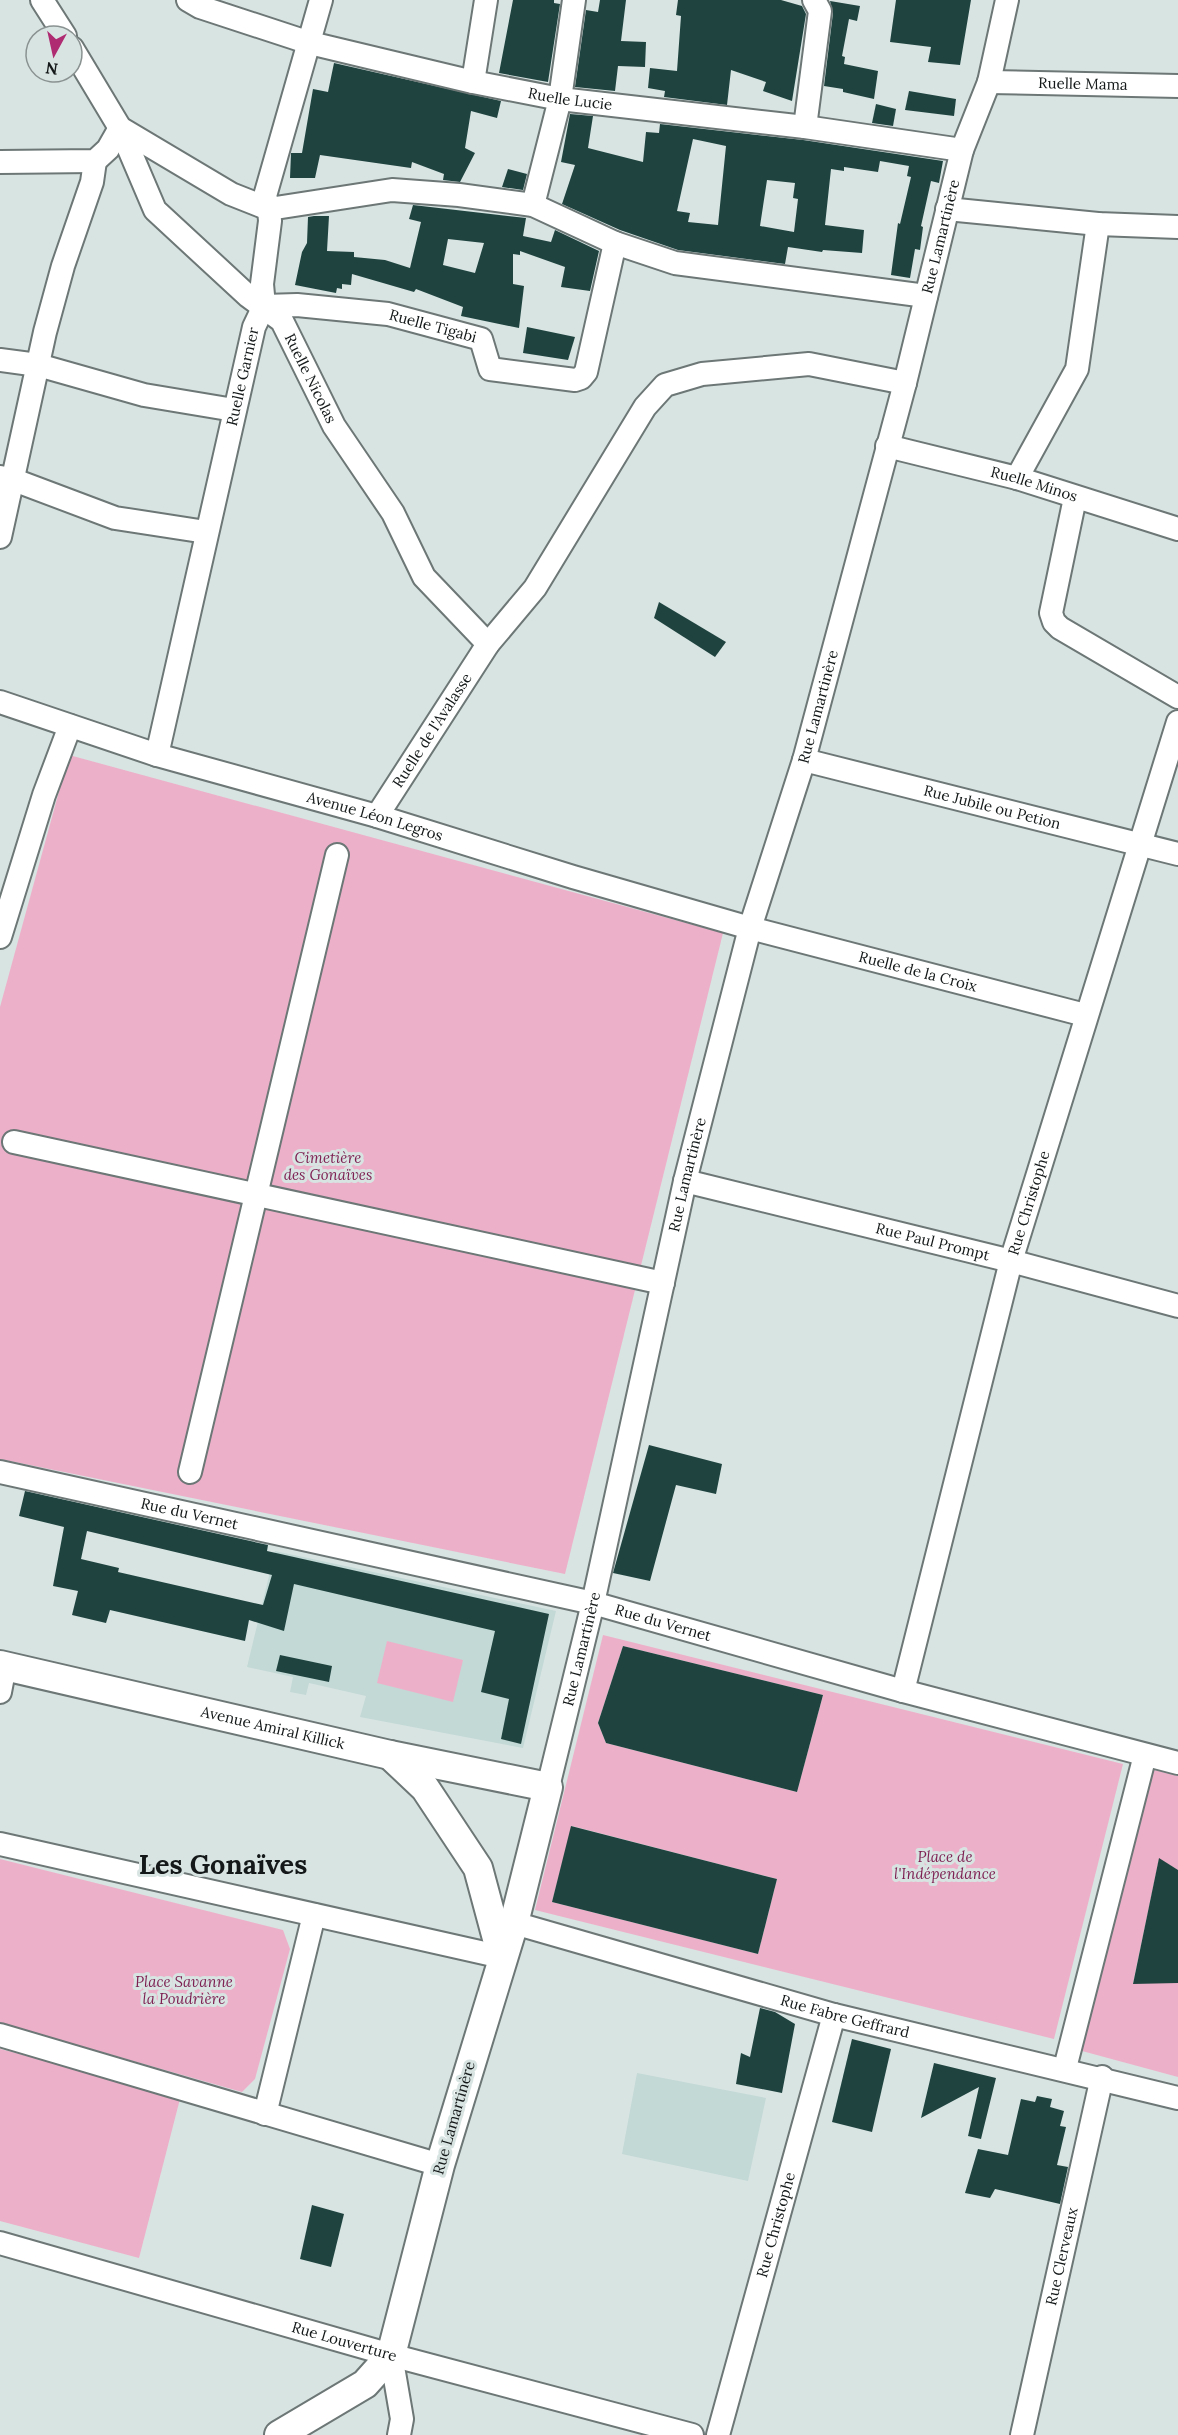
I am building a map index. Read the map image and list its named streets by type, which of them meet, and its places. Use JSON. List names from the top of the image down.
{
  "streets": {
    "main road": ["Rue Lamartinère", "Avenue Amiral Killick"],
    "street": [
      "Ruelle Mama",
      "Ruelle Lucie",
      "Ruelle Tigabi",
      "Ruelle Garnier",
      "Ruelle Nicolas",
      "Ruelle Minos",
      "Ruelle de l'Avalasse",
      "Rue Jubile ou Petion",
      "Avenue Léon Legros",
      "Ruelle de la Croix",
      "Rue Christophe",
      "Rue Paul Prompt",
      "Rue du Vernet",
      "Rue Fabre Geffrard",
      "Rue Clerveaux",
      "Rue Louverture"
    ]
  },
  "crossings": [
    ["Ruelle Mama", "Rue Lamartinère"],
    ["Ruelle Lucie", "Rue Lamartinère"],
    ["Ruelle Lucie", "Ruelle Garnier"],
    ["Rue Lamartinère", "Ruelle Minos"],
    ["Rue Lamartinère", "Ruelle de l'Avalasse"],
    ["Rue Lamartinère", "Rue Jubile ou Petion"],
    ["Rue Lamartinère", "Avenue Léon Legros"],
    ["Rue Lamartinère", "Ruelle de la Croix"],
    ["Rue Lamartinère", "Rue Paul Prompt"],
    ["Rue Lamartinère", "Rue du Vernet"],
    ["Rue Lamartinère", "Avenue Amiral Killick"],
    ["Rue Lamartinère", "Rue Fabre Geffrard"],
    ["Rue Lamartinère", "Rue Louverture"],
    ["Ruelle Tigabi", "Ruelle Garnier"],
    ["Ruelle Tigabi", "Ruelle Nicolas"],
    ["Ruelle Garnier", "Ruelle Nicolas"],
    ["Ruelle Garnier", "Avenue Léon Legros"],
    ["Ruelle Nicolas", "Ruelle de l'Avalasse"],
    ["Ruelle de l'Avalasse", "Avenue Léon Legros"],
    ["Rue Jubile ou Petion", "Rue Christophe"],
    ["Avenue Léon Legros", "Ruelle de la Croix"],
    ["Ruelle de la Croix", "Rue Christophe"],
    ["Rue Christophe", "Rue Paul Prompt"],
    ["Rue Christophe", "Rue du Vernet"],
    ["Rue Christophe", "Rue Fabre Geffrard"],
    ["Rue Fabre Geffrard", "Rue Clerveaux"]
  ],
  "districts": ["Les Gonaïves"],
  "parks": ["Cimetière des Gonaïves", "Place de l'Indépendance", "Place Savanne la Poudrière"],
  "north": "bottom"
}
